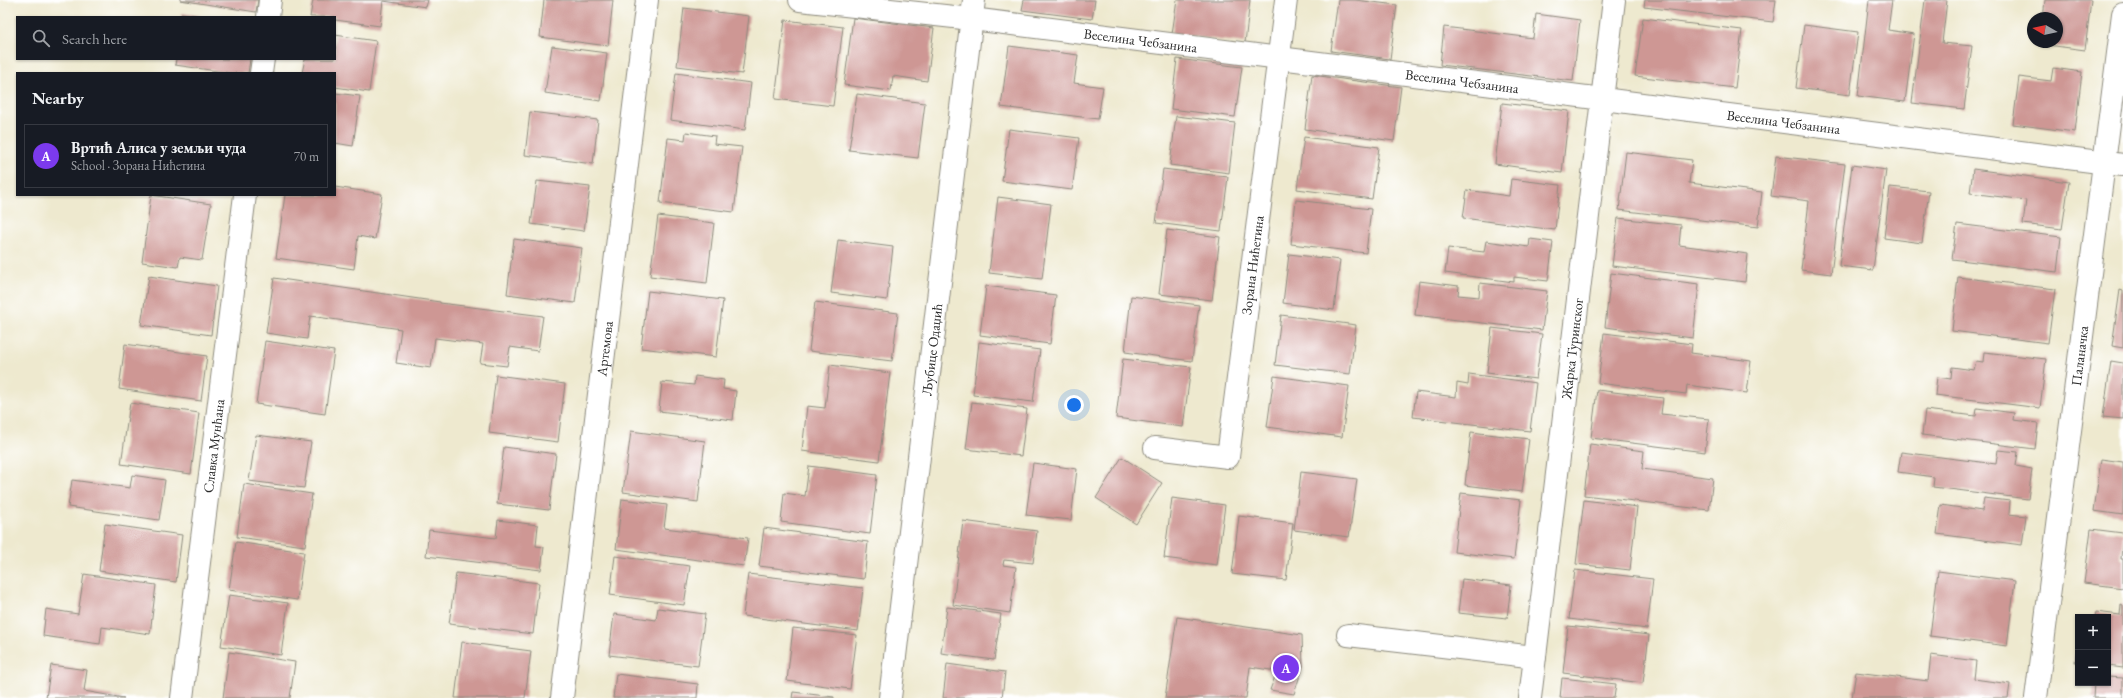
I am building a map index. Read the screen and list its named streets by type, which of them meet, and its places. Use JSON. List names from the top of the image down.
{
  "streets": {
    "street": [
      "Веселина Чебзанина",
      "Зорана Нићетина",
      "Артемова",
      "Љубице Одаџић",
      "Жарка Туринског",
      "Паланачка",
      "Славка Мунћана"
    ]
  },
  "crossings": [
    ["Веселина Чебзанина", "Зорана Нићетина"],
    ["Веселина Чебзанина", "Љубице Одаџић"],
    ["Веселина Чебзанина", "Жарка Туринског"],
    ["Веселина Чебзанина", "Паланачка"]
  ],
  "north": "left",
  "page": {
    "search": "Search here",
    "heading": "Nearby",
    "list": [
      {
        "mark": "A",
        "name": "Вртић Алиса у земљи чуда",
        "note": "School · Зорана Нићетина",
        "value": "70 m"
      }
    ],
    "map_buttons": ["+", "−"],
    "pins": "A"
  }
}
